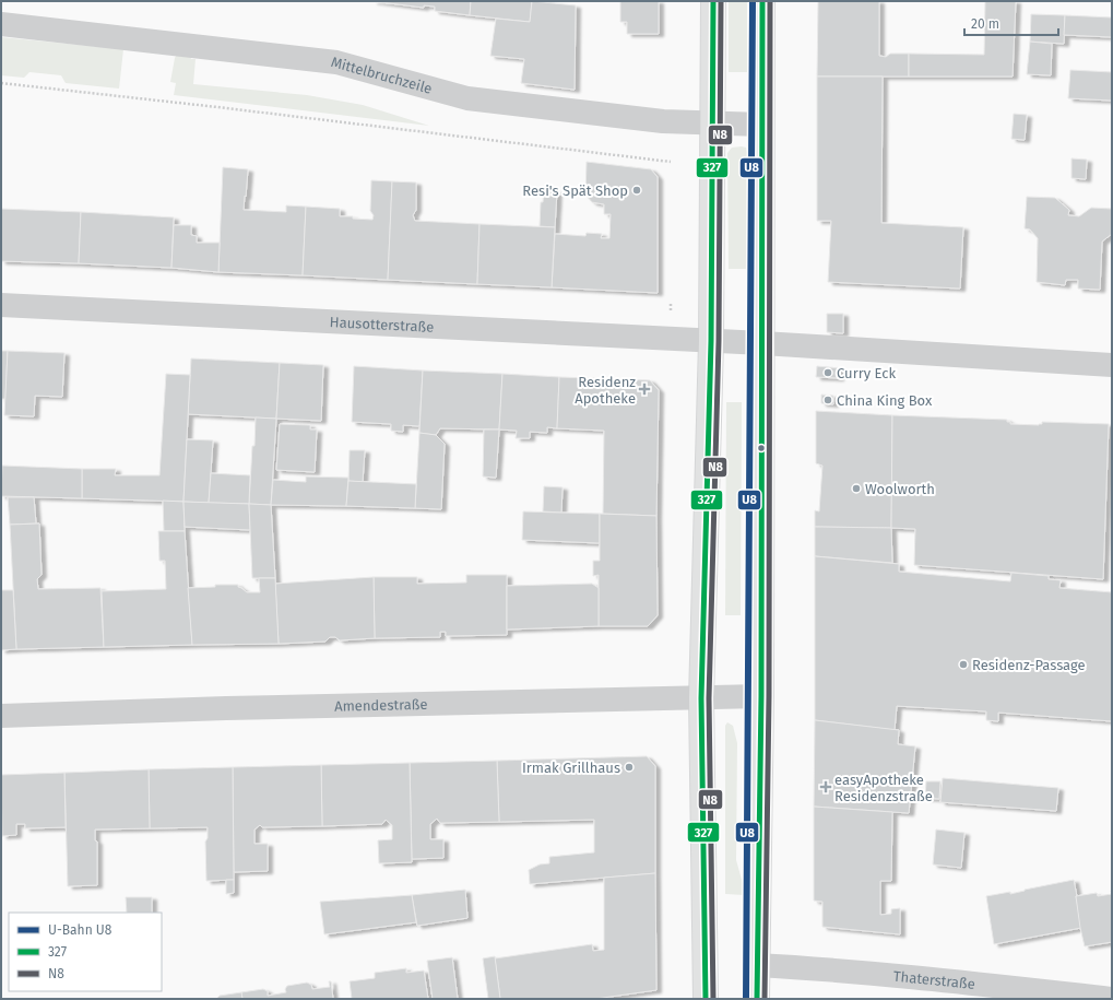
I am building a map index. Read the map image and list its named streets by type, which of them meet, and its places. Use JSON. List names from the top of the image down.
{
  "streets": {
    "street": [
      "Mittelbruchzeile",
      "Hausotterstraße",
      "Amendestraße",
      "Thaterstraße"
    ]
  },
  "places": {
    "other": [
      "Resi's Spät Shop",
      "Curry Eck",
      "China King Box",
      "Woolworth",
      "Residenz-Passage",
      "Irmak Grillhaus"
    ],
    "health": ["Residenz Apotheke", "easyApotheke Residenzstraße"]
  },
  "lines": ["metro line U8", "transit line 327", "transit line N8"],
  "legend": ["U-Bahn U8", "327", "N8"],
  "scale_bar": "20 m"
}
